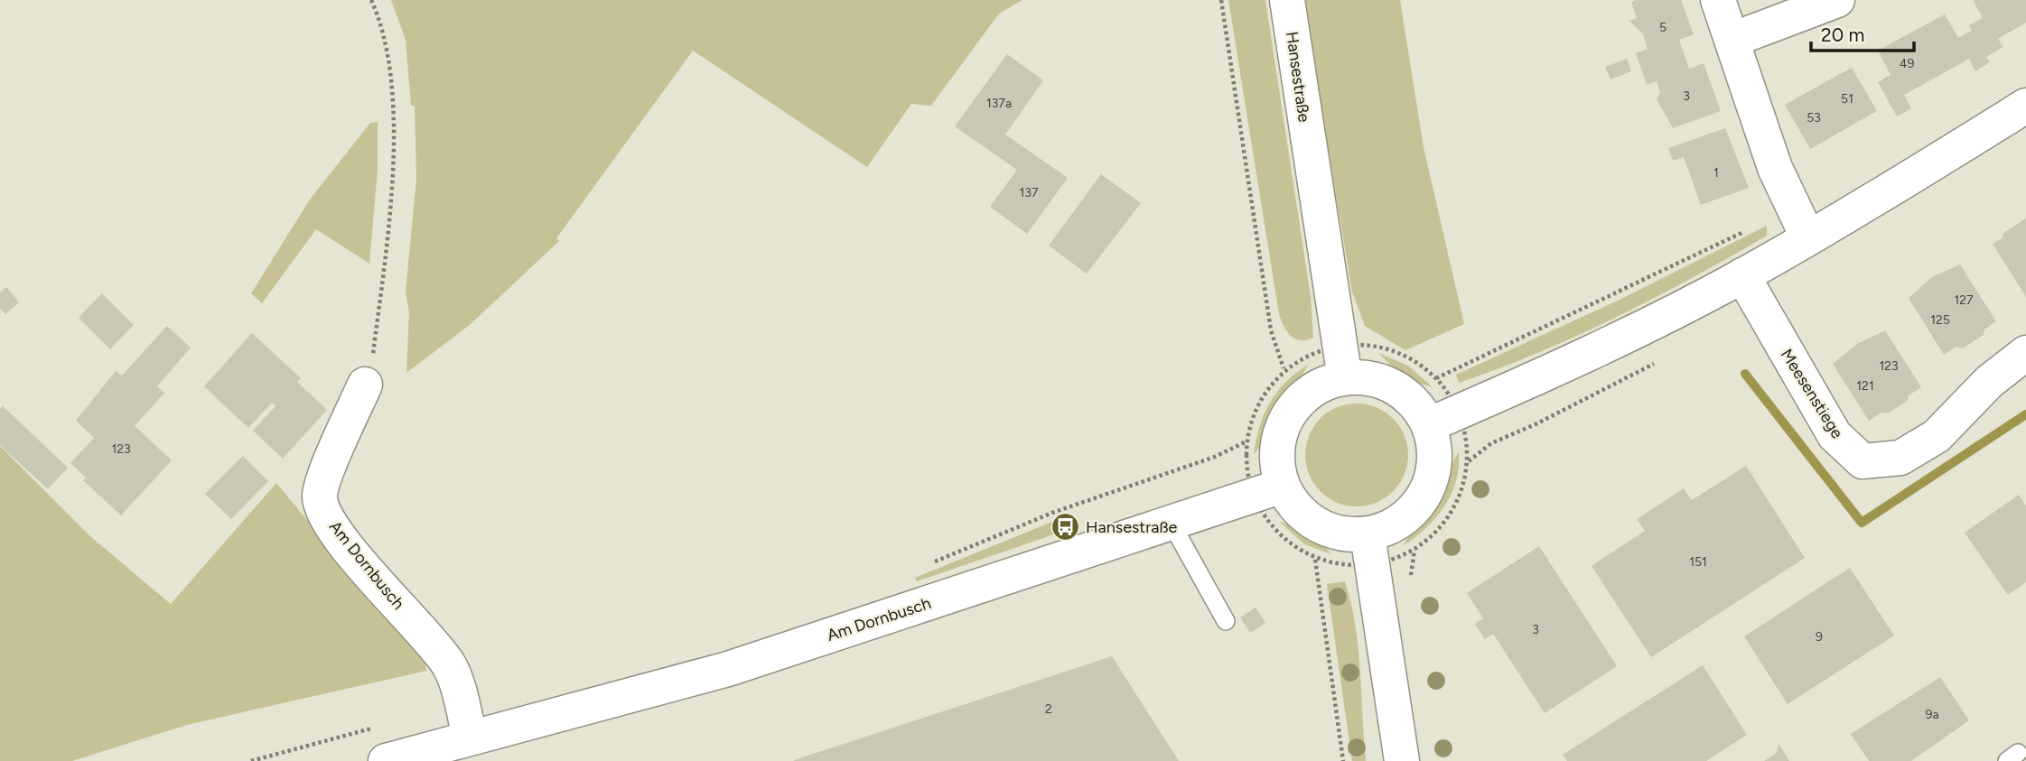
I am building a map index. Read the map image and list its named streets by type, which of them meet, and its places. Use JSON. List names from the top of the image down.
{
  "streets": {
    "street": ["Hansestraße", "Meesenstiege", "Am Dornbusch"]
  },
  "crossings": [
    ["Hansestraße", "Am Dornbusch"]
  ],
  "places": {
    "bus stop": ["Hansestraße"]
  },
  "house_numbers": [
    "5",
    "49",
    "3",
    "51",
    "137a",
    "53",
    "1",
    "137",
    "127",
    "125",
    "123",
    "121",
    "123",
    "151",
    "3",
    "9",
    "2",
    "9a"
  ],
  "scale_bar": "20 m"
}
